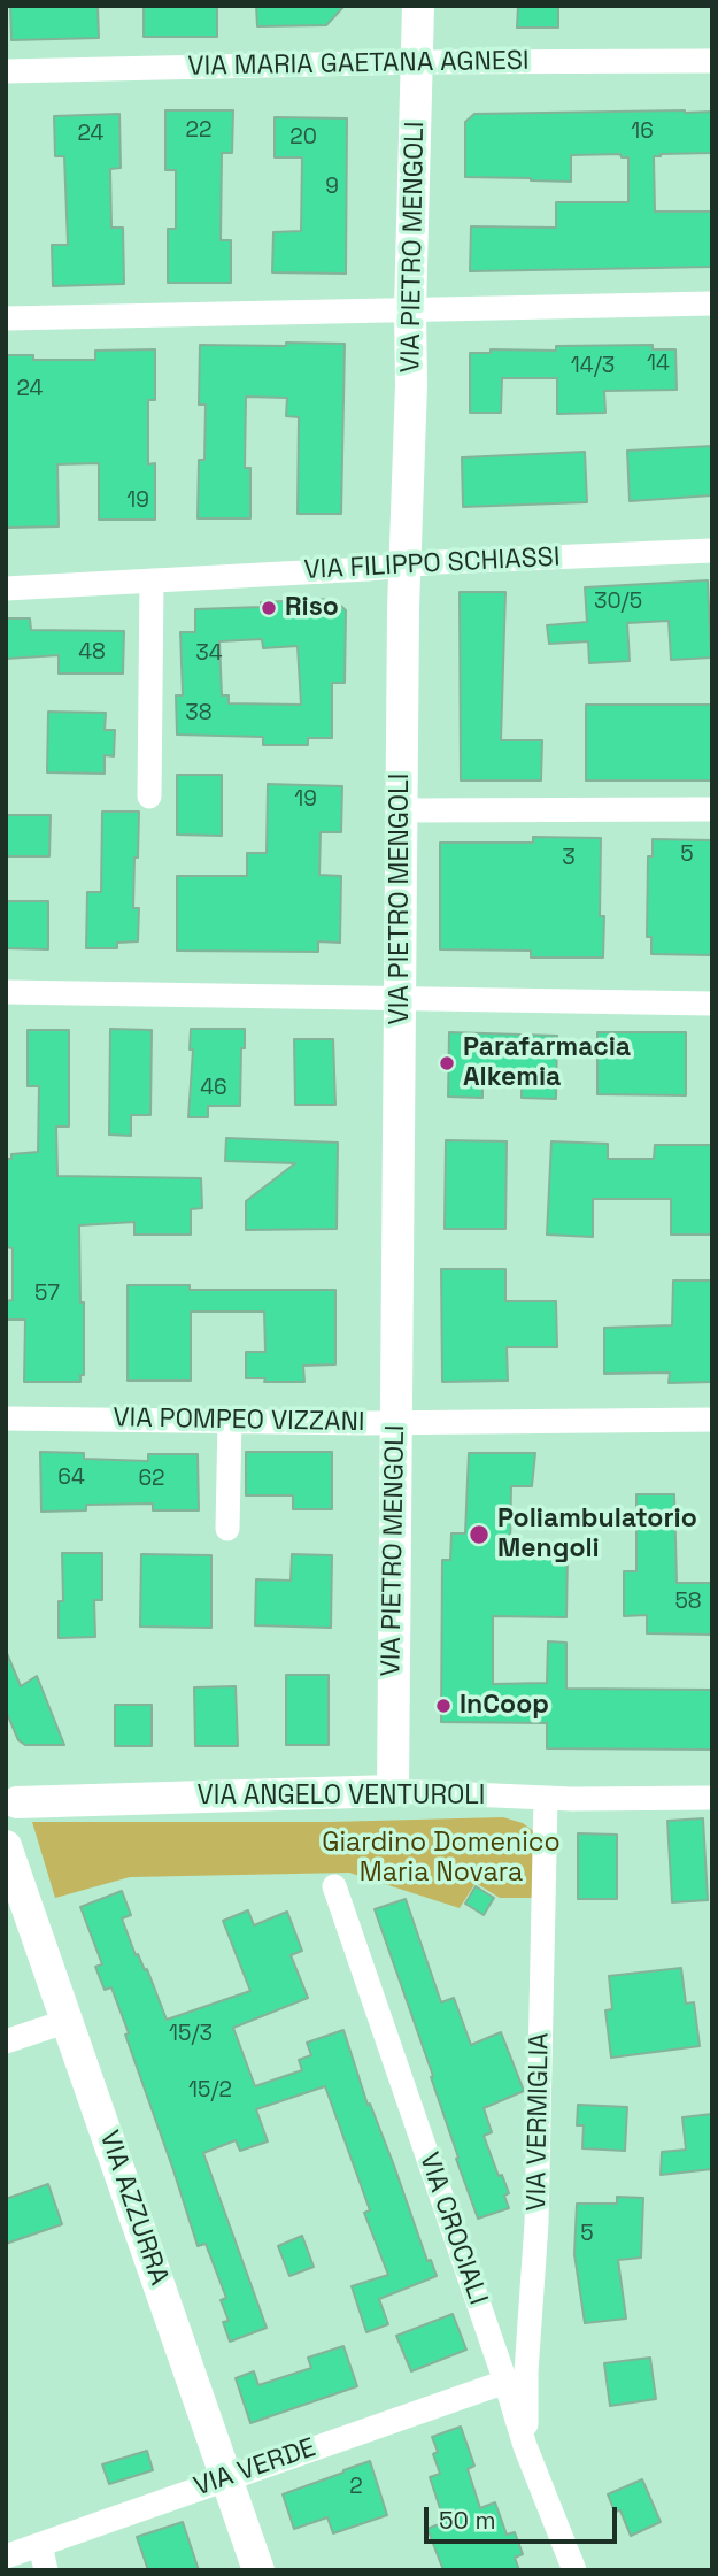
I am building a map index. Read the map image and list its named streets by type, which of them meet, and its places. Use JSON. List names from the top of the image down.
{
  "streets": {
    "main road": ["VIA PIETRO MENGOLI", "VIA ANGELO VENTUROLI", "VIA AZZURRA"],
    "street": [
      "VIA MARIA GAETANA AGNESI",
      "VIA FILIPPO SCHIASSI",
      "VIA POMPEO VIZZANI",
      "VIA VERMIGLIA",
      "VIA CROCIALI",
      "VIA VERDE"
    ]
  },
  "crossings": [
    ["VIA MARIA GAETANA AGNESI", "VIA PIETRO MENGOLI"],
    ["VIA PIETRO MENGOLI", "VIA FILIPPO SCHIASSI"],
    ["VIA PIETRO MENGOLI", "VIA POMPEO VIZZANI"],
    ["VIA PIETRO MENGOLI", "VIA ANGELO VENTUROLI"],
    ["VIA ANGELO VENTUROLI", "VIA VERMIGLIA"],
    ["VIA VERMIGLIA", "VIA CROCIALI"],
    ["VIA AZZURRA", "VIA VERDE"],
    ["VIA CROCIALI", "VIA VERDE"]
  ],
  "parks": ["Giardino Domenico Maria Novara"],
  "places": [
    "Riso",
    "Parafarmacia Alkemia",
    "Poliambulatorio Mengoli",
    "InCoop"
  ],
  "house_numbers": [
    "22",
    "16",
    "24",
    "20",
    "9",
    "14",
    "14/3",
    "24",
    "19",
    "30/5",
    "48",
    "34",
    "38",
    "19",
    "5",
    "3",
    "46",
    "57",
    "64",
    "62",
    "58",
    "15/3",
    "15/2",
    "5",
    "2"
  ],
  "scale_bar": "50 m"
}
